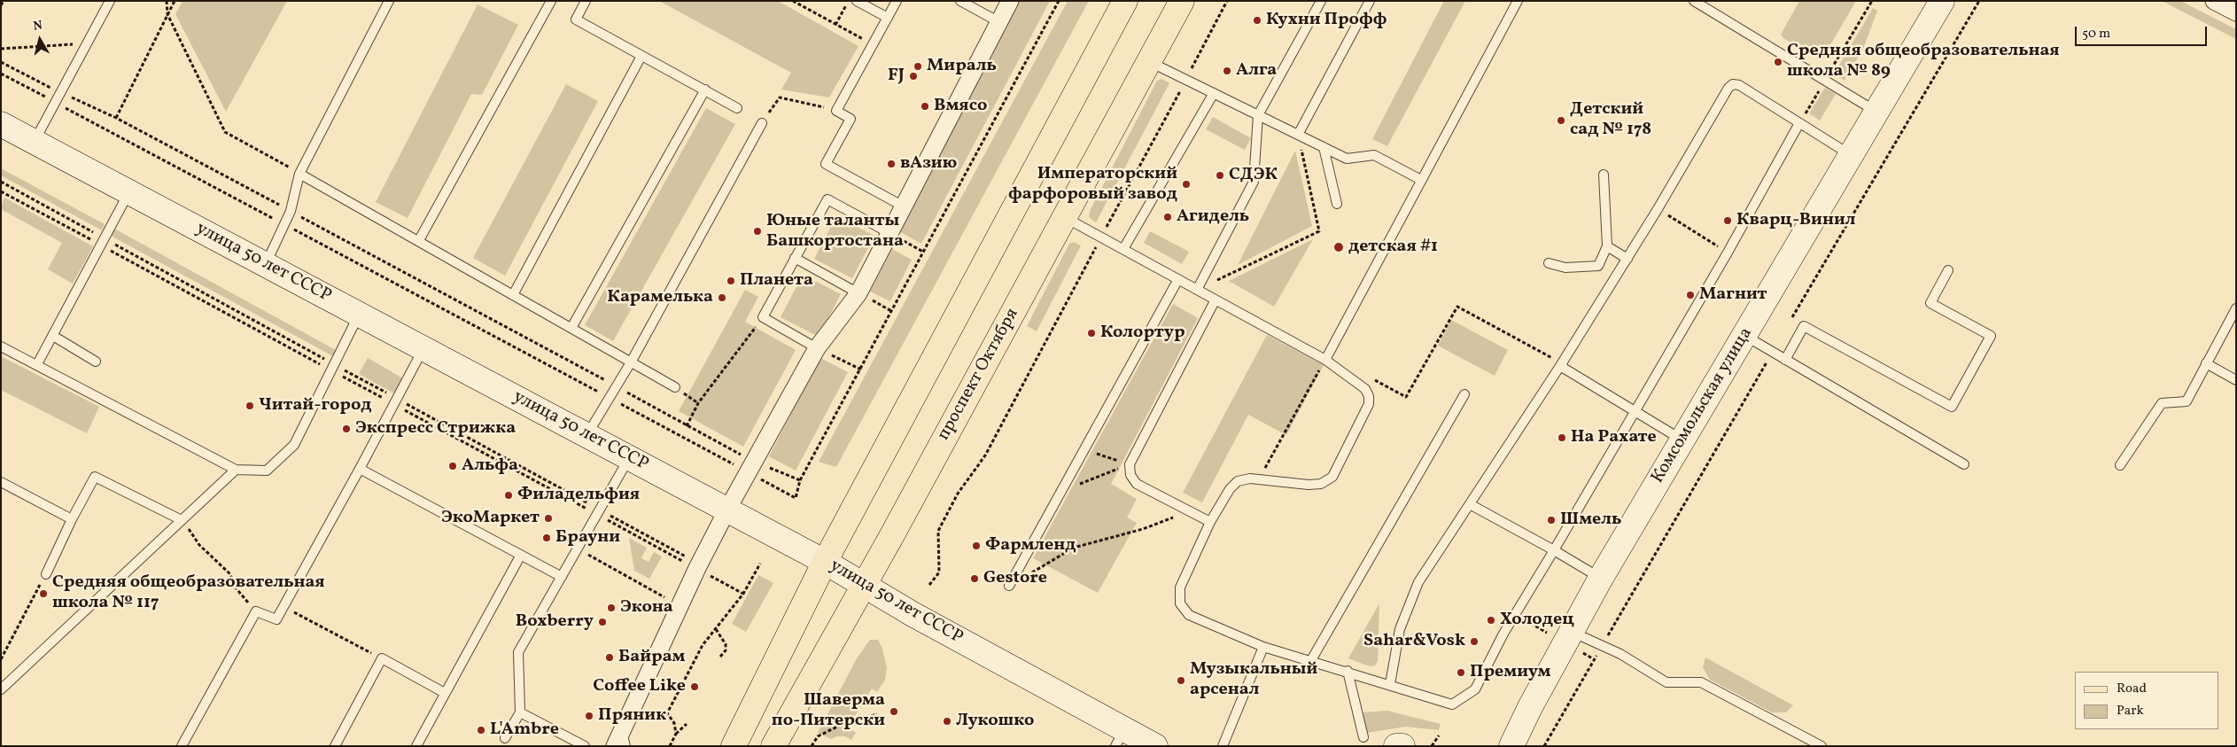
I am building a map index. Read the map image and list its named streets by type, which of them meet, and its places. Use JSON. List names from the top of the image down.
{
  "streets": {
    "main road": ["улица 50 лет СССР", "проспект Октября", "Комсомольская улица"]
  },
  "crossings": [
    ["улица 50 лет СССР", "проспект Октября"]
  ],
  "places": [
    "Кухни Профф",
    "Средняя общеобразовательная школа № 89",
    "Мираль",
    "Алга",
    "FJ",
    "Вмясо",
    "Детский сад № 178",
    "вАзию",
    "СДЭК",
    "Императорский фарфоровый завод",
    "Агидель",
    "Кварц-Винил",
    "Юные таланты Башкортостана",
    "детская #1",
    "Планета",
    "Магнит",
    "Карамелька",
    "Колортур",
    "Читай-город",
    "Экспресс Стрижка",
    "На Рахате",
    "Альфа",
    "Филадельфия",
    "ЭкоМаркет",
    "Шмель",
    "Брауни",
    "Фармленд",
    "Gestore",
    "Средняя общеобразовательная школа № 117",
    "Экона",
    "Холодец",
    "Boxberry",
    "Sahar&Vosk",
    "Байрам",
    "Премиум",
    "Музыкальный арсенал",
    "Coffee Like",
    "Шаверма по-Питерски",
    "Пряник",
    "Лукошко",
    "L'Ambre"
  ],
  "legend": ["Road", "Park"],
  "scale_bar": "50 m",
  "north": "top"
}
